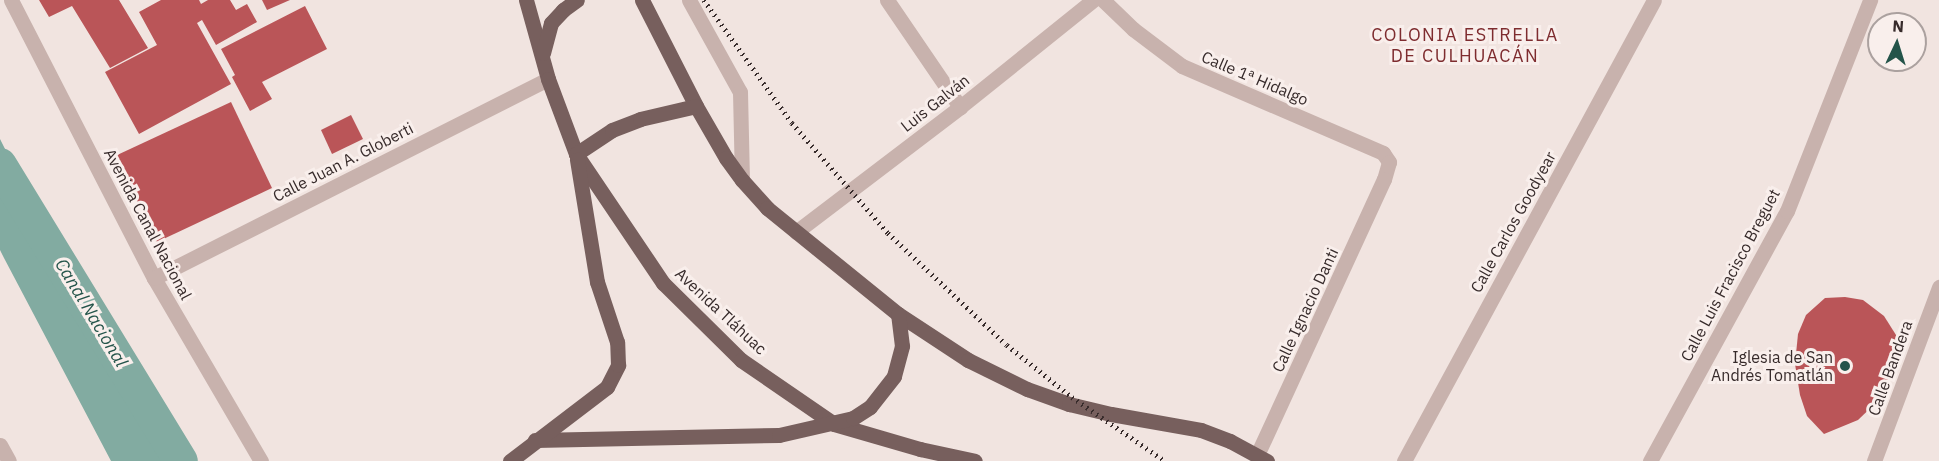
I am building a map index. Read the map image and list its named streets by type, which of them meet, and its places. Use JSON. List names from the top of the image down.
{
  "streets": {
    "main road": ["Avenida Tláhuac"],
    "street": [
      "Calle 1ª Hidalgo",
      "Luis Galván",
      "Calle Juan A. Globerti",
      "Calle Carlos Goodyear",
      "Avenida Canal Nacional",
      "Calle Luis Fracisco Breguet",
      "Calle Ignacio Danti",
      "Calle Bandera"
    ]
  },
  "crossings": [
    ["Calle 1ª Hidalgo", "Calle Ignacio Danti"],
    ["Calle Juan A. Globerti", "Avenida Canal Nacional"],
    ["Calle Juan A. Globerti", "Avenida Tláhuac"]
  ],
  "districts": ["COLONIA ESTRELLA DE CULHUACÁN"],
  "water": ["Canal Nacional"],
  "places": ["Iglesia de San Andrés Tomatlán"],
  "north": "top"
}
